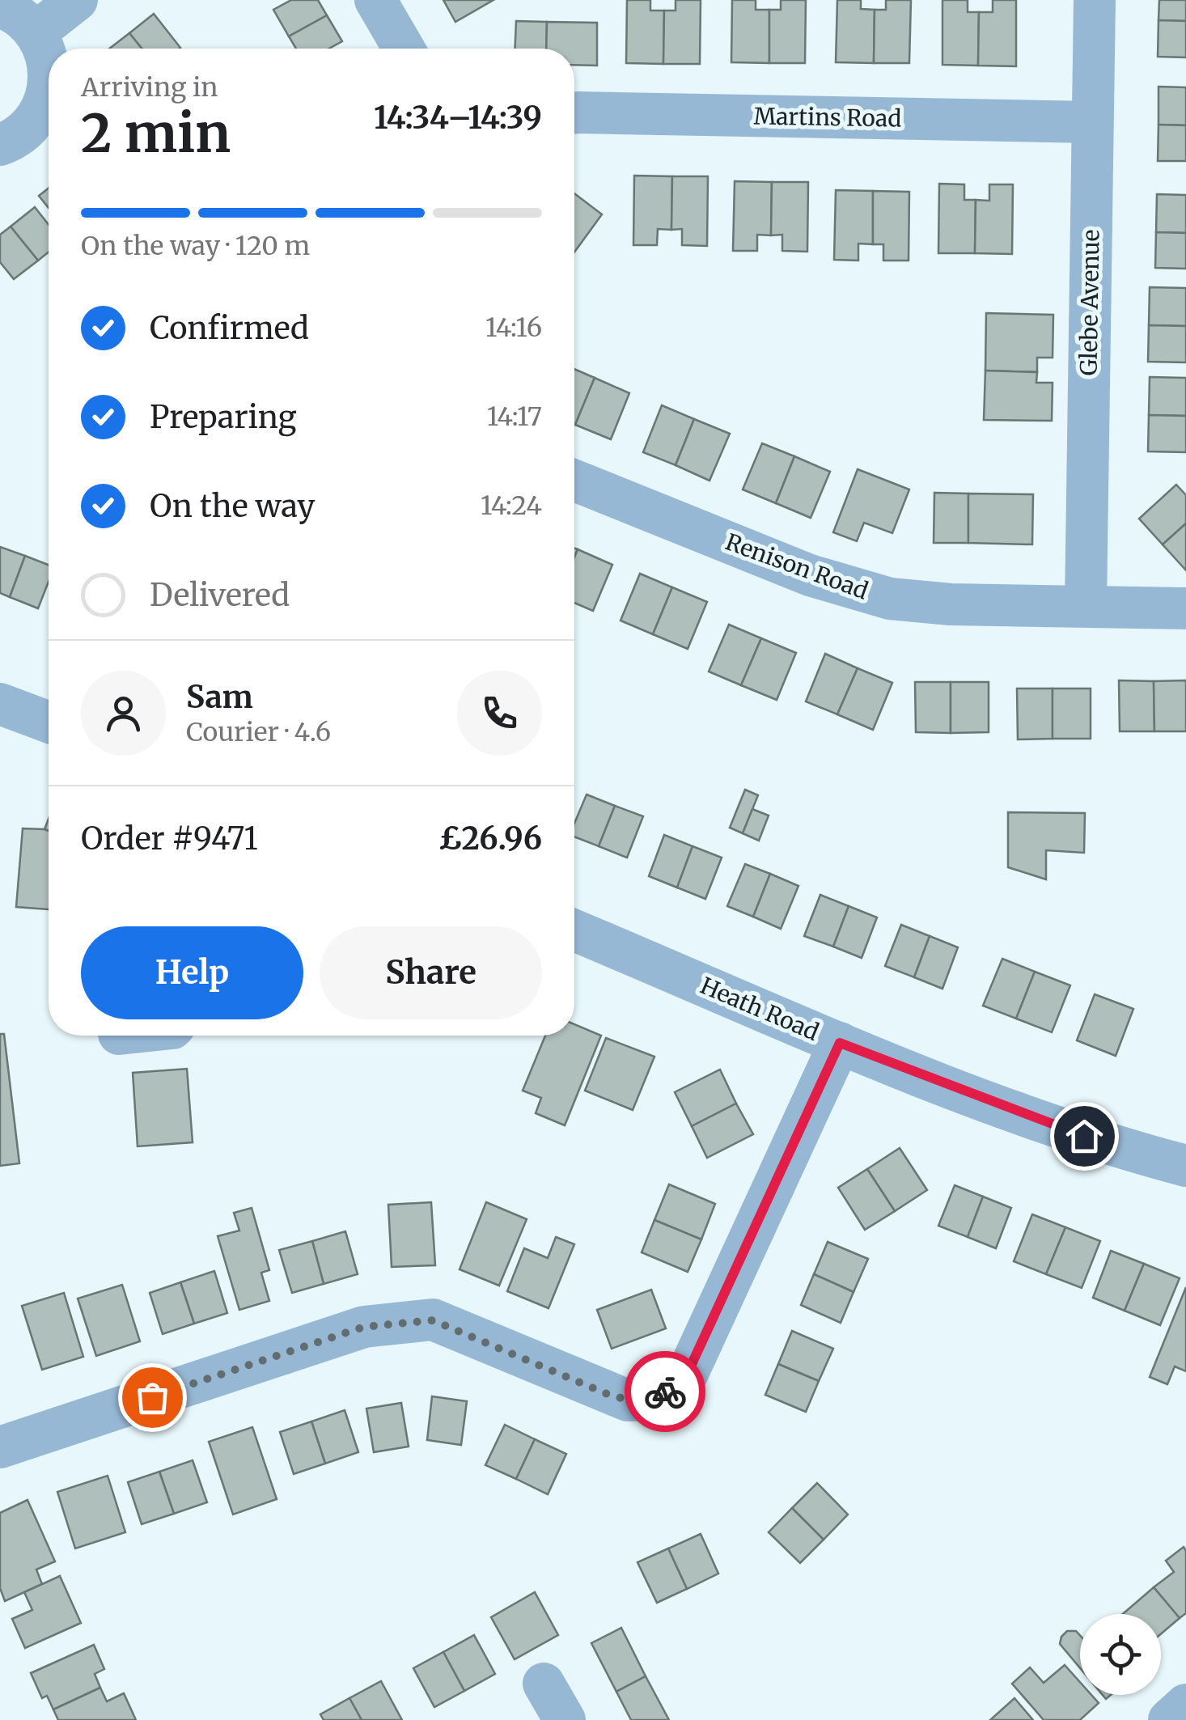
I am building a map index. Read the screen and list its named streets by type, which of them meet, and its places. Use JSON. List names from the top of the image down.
{
  "streets": {
    "street": [
      "Martins Road",
      "Glebe Avenue",
      "Renison Road",
      "Heath Road"
    ]
  },
  "crossings": [
    ["Martins Road", "Glebe Avenue"],
    ["Glebe Avenue", "Renison Road"]
  ],
  "page": {
    "heading": ["2 min", "Arriving in", "14:34–14:39"],
    "panel": [
      "Sam",
      "Courier · 4.6",
      "Order #9471",
      "£26.96"
    ],
    "bar": "On the way · 120 m",
    "list": [
      ["Confirmed", "14:16"],
      ["Preparing", "14:17"],
      ["On the way", "14:24"],
      "Delivered"
    ],
    "buttons": ["Help", "Share"]
  }
}
